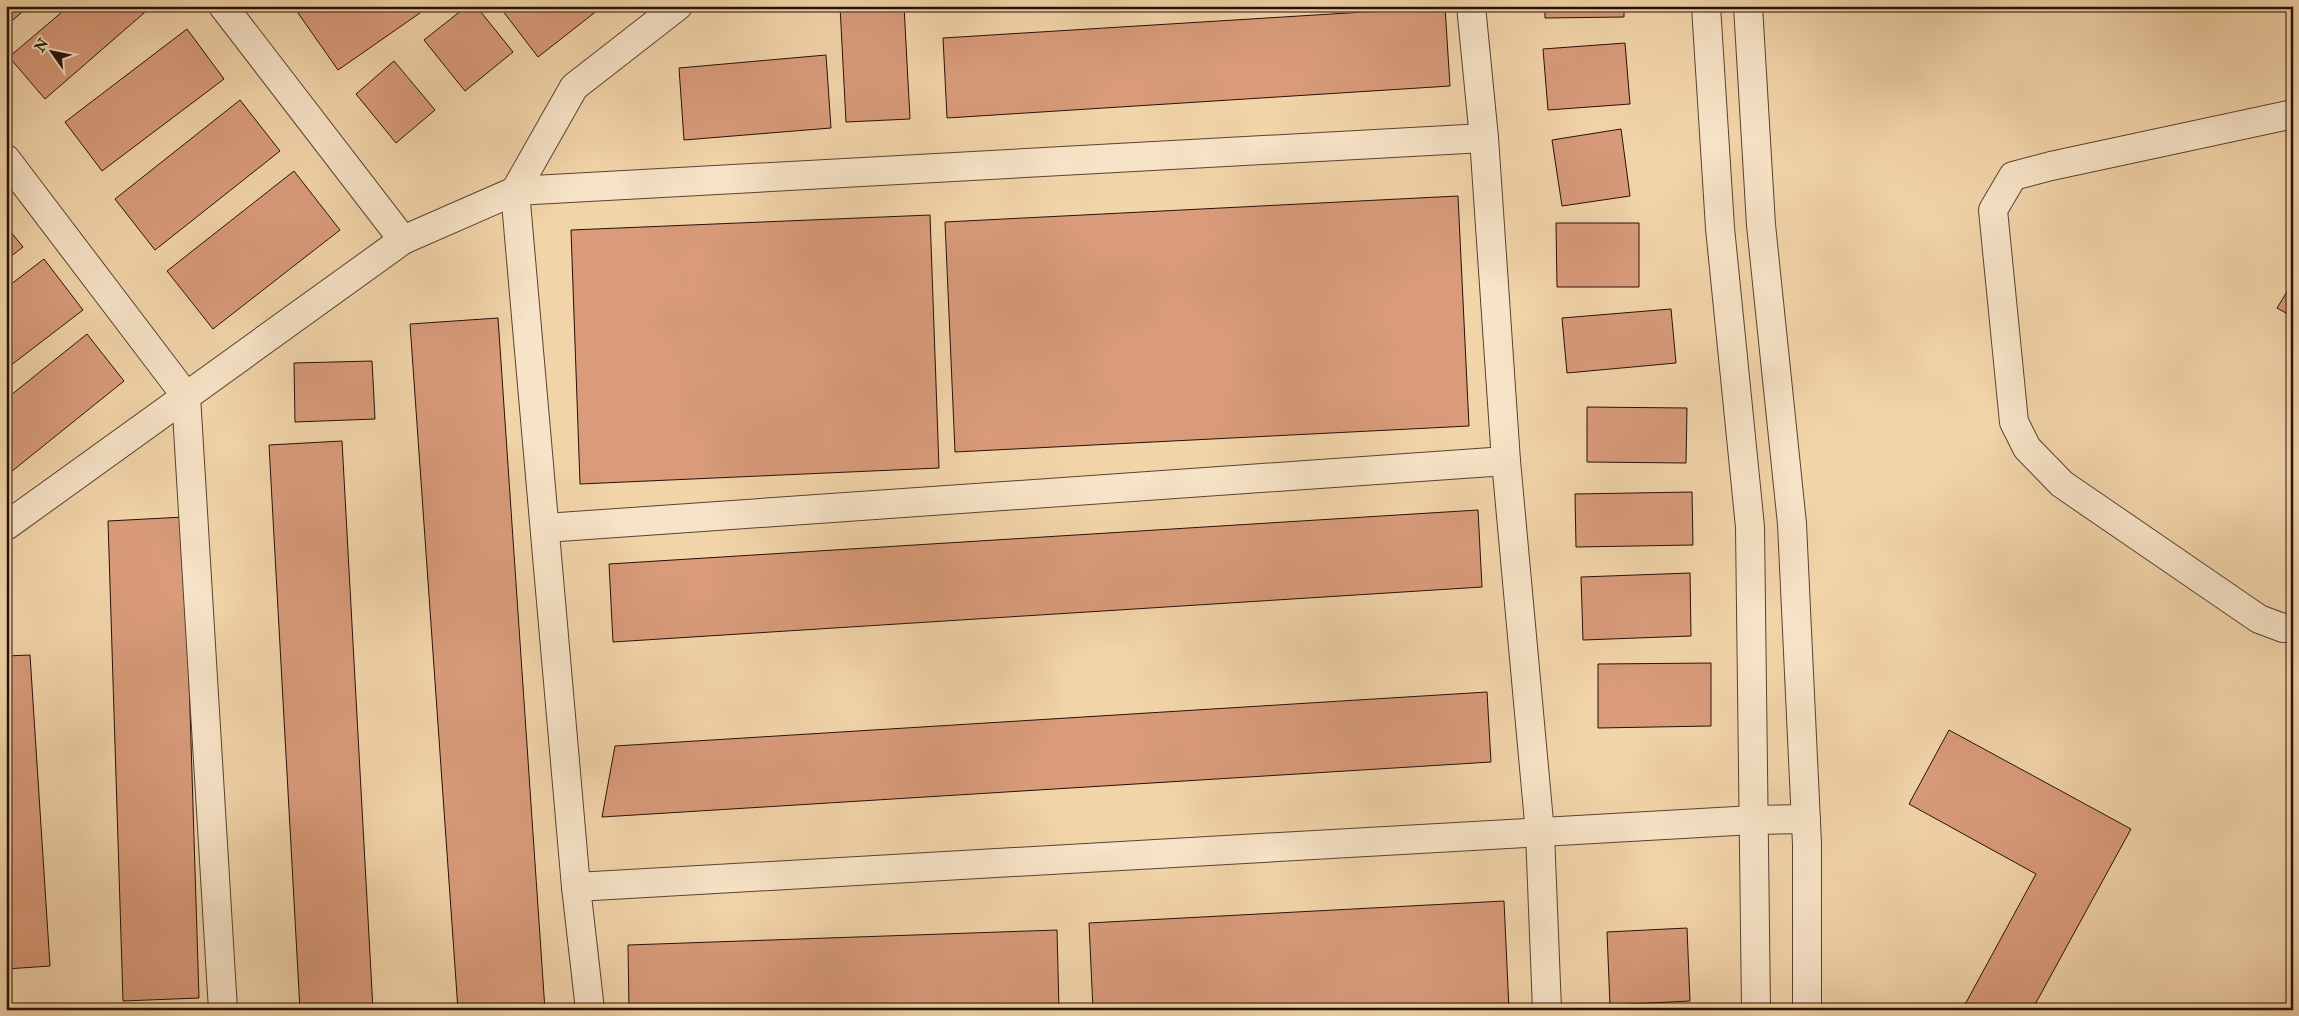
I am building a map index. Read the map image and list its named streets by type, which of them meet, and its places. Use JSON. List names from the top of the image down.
{
  "north": "top left"
}
